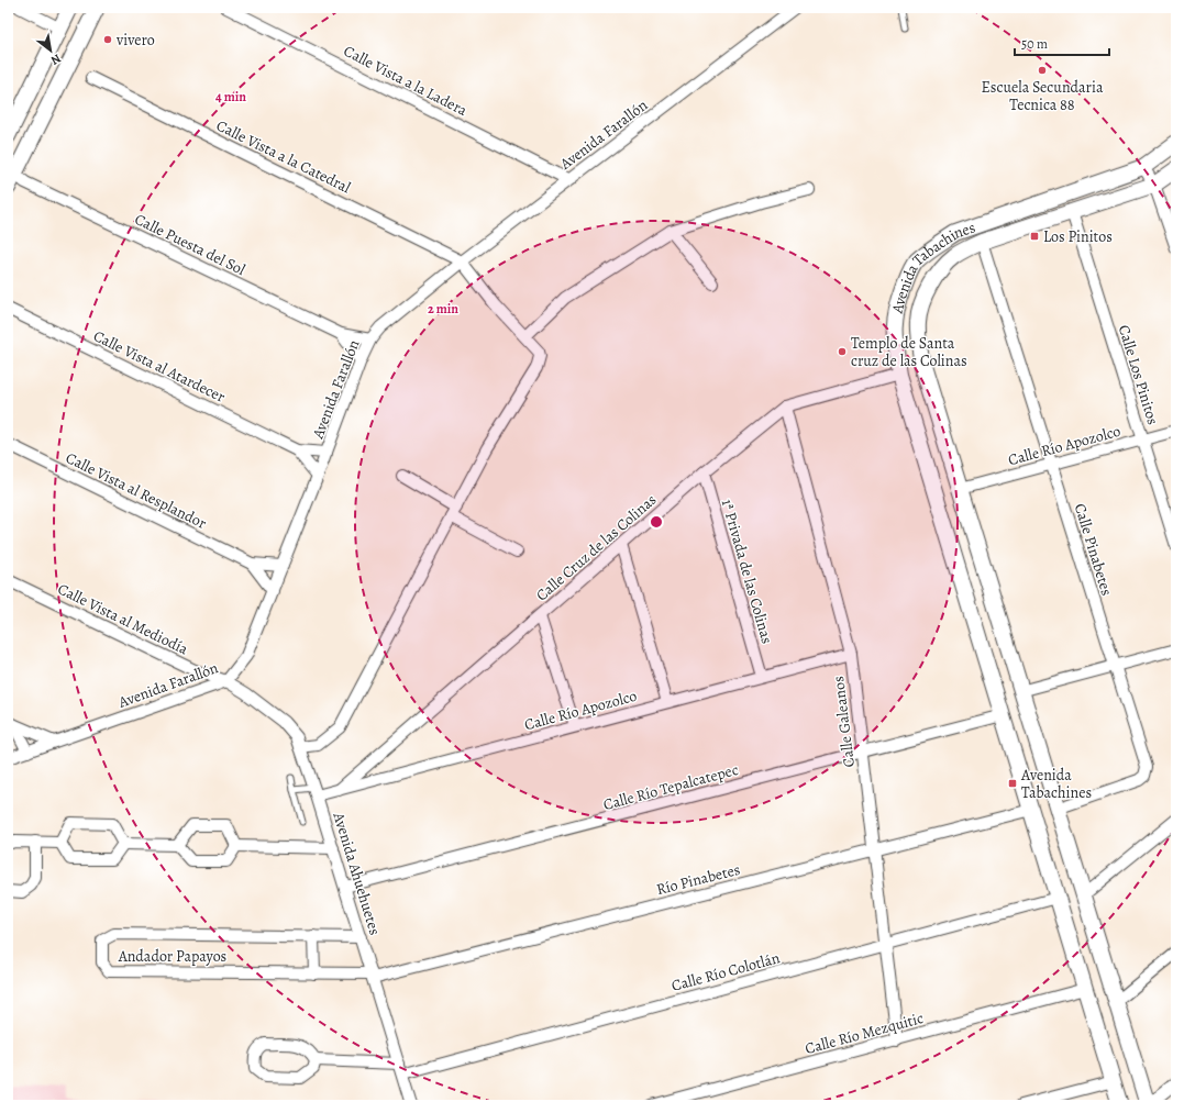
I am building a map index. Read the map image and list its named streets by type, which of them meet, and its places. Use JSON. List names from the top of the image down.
{
  "streets": {
    "street": [
      "Calle Vista a la Ladera",
      "Avenida Farallón",
      "Calle Vista a la Catedral",
      "Calle Puesta del Sol",
      "Avenida Tabachines",
      "Calle Vista al Atardecer",
      "Calle Los Pinitos",
      "Calle Río Apozolco",
      "Calle Vista al Resplandor",
      "Calle Cruz de las Colinas",
      "Calle Pinabetes",
      "1ª Privada de las Colinas",
      "Calle Vista al Mediodía",
      "Calle Galeanos",
      "Calle Río Tepalcatepec",
      "Avenida Ahuehuetes",
      "Río Pinabetes",
      "Andador Papayos",
      "Calle Río Colotlán",
      "Calle Río Mezquitic"
    ]
  },
  "crossings": [
    ["Calle Vista a la Ladera", "Avenida Farallón"],
    ["Avenida Farallón", "Calle Vista a la Catedral"],
    ["Avenida Farallón", "Calle Puesta del Sol"],
    ["Avenida Farallón", "Calle Vista al Atardecer"],
    ["Avenida Farallón", "Calle Vista al Resplandor"],
    ["Avenida Farallón", "Calle Vista al Mediodía"],
    ["Avenida Farallón", "Avenida Ahuehuetes"],
    ["Avenida Tabachines", "Calle Los Pinitos"],
    ["Avenida Tabachines", "Calle Río Apozolco"],
    ["Avenida Tabachines", "Calle Cruz de las Colinas"],
    ["Avenida Tabachines", "Calle Pinabetes"],
    ["Avenida Tabachines", "Calle Río Tepalcatepec"],
    ["Avenida Tabachines", "Río Pinabetes"],
    ["Avenida Tabachines", "Calle Río Colotlán"],
    ["Avenida Tabachines", "Calle Río Mezquitic"],
    ["Calle Los Pinitos", "Calle Río Apozolco"],
    ["Calle Río Apozolco", "Calle Cruz de las Colinas"],
    ["Calle Río Apozolco", "Calle Pinabetes"],
    ["Calle Río Apozolco", "1ª Privada de las Colinas"],
    ["Calle Río Apozolco", "Calle Galeanos"],
    ["Calle Río Apozolco", "Avenida Ahuehuetes"],
    ["Calle Cruz de las Colinas", "1ª Privada de las Colinas"],
    ["Calle Cruz de las Colinas", "Calle Galeanos"],
    ["Calle Vista al Mediodía", "Avenida Ahuehuetes"],
    ["Calle Galeanos", "Calle Río Tepalcatepec"],
    ["Calle Galeanos", "Río Pinabetes"],
    ["Calle Galeanos", "Calle Río Colotlán"],
    ["Calle Galeanos", "Calle Río Mezquitic"],
    ["Calle Río Tepalcatepec", "Avenida Ahuehuetes"],
    ["Avenida Ahuehuetes", "Río Pinabetes"],
    ["Avenida Ahuehuetes", "Andador Papayos"],
    ["Avenida Ahuehuetes", "Calle Río Colotlán"],
    ["Río Pinabetes", "Andador Papayos"]
  ],
  "places": {
    "other": ["vivero", "Escuela Secundaria Tecnica 88", "Templo de Santa cruz de las Colinas"],
    "transit": ["Los Pinitos", "Avenida Tabachines"]
  },
  "scale_bar": "50 m",
  "north": "bottom right",
  "rings": ["4 min", "2 min"]
}
